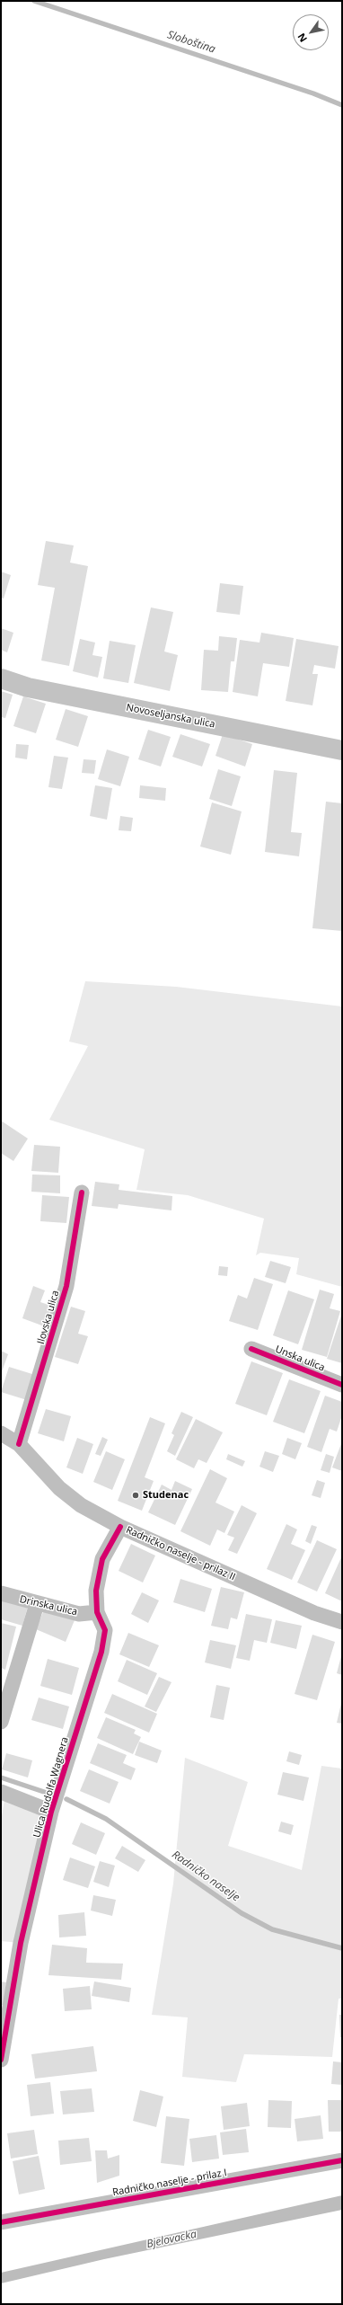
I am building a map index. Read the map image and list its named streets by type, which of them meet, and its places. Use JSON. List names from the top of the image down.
{
  "streets": {
    "main road": ["Novoseljanska ulica"],
    "street": [
      "Ilovska ulica",
      "Unska ulica",
      "Radničko naselje - prilaz II",
      "Drinska ulica",
      "Ulica Rudolfa Wagnera",
      "Radničko naselje - prilaz I"
    ]
  },
  "crossings": [
    ["Ilovska ulica", "Radničko naselje - prilaz II"],
    ["Radničko naselje - prilaz II", "Ulica Rudolfa Wagnera"],
    ["Drinska ulica", "Ulica Rudolfa Wagnera"]
  ],
  "water": ["Sloboština", "Radničko naselje", "Bjelovacka"],
  "places": ["Studenac"],
  "north": "bottom left"
}
